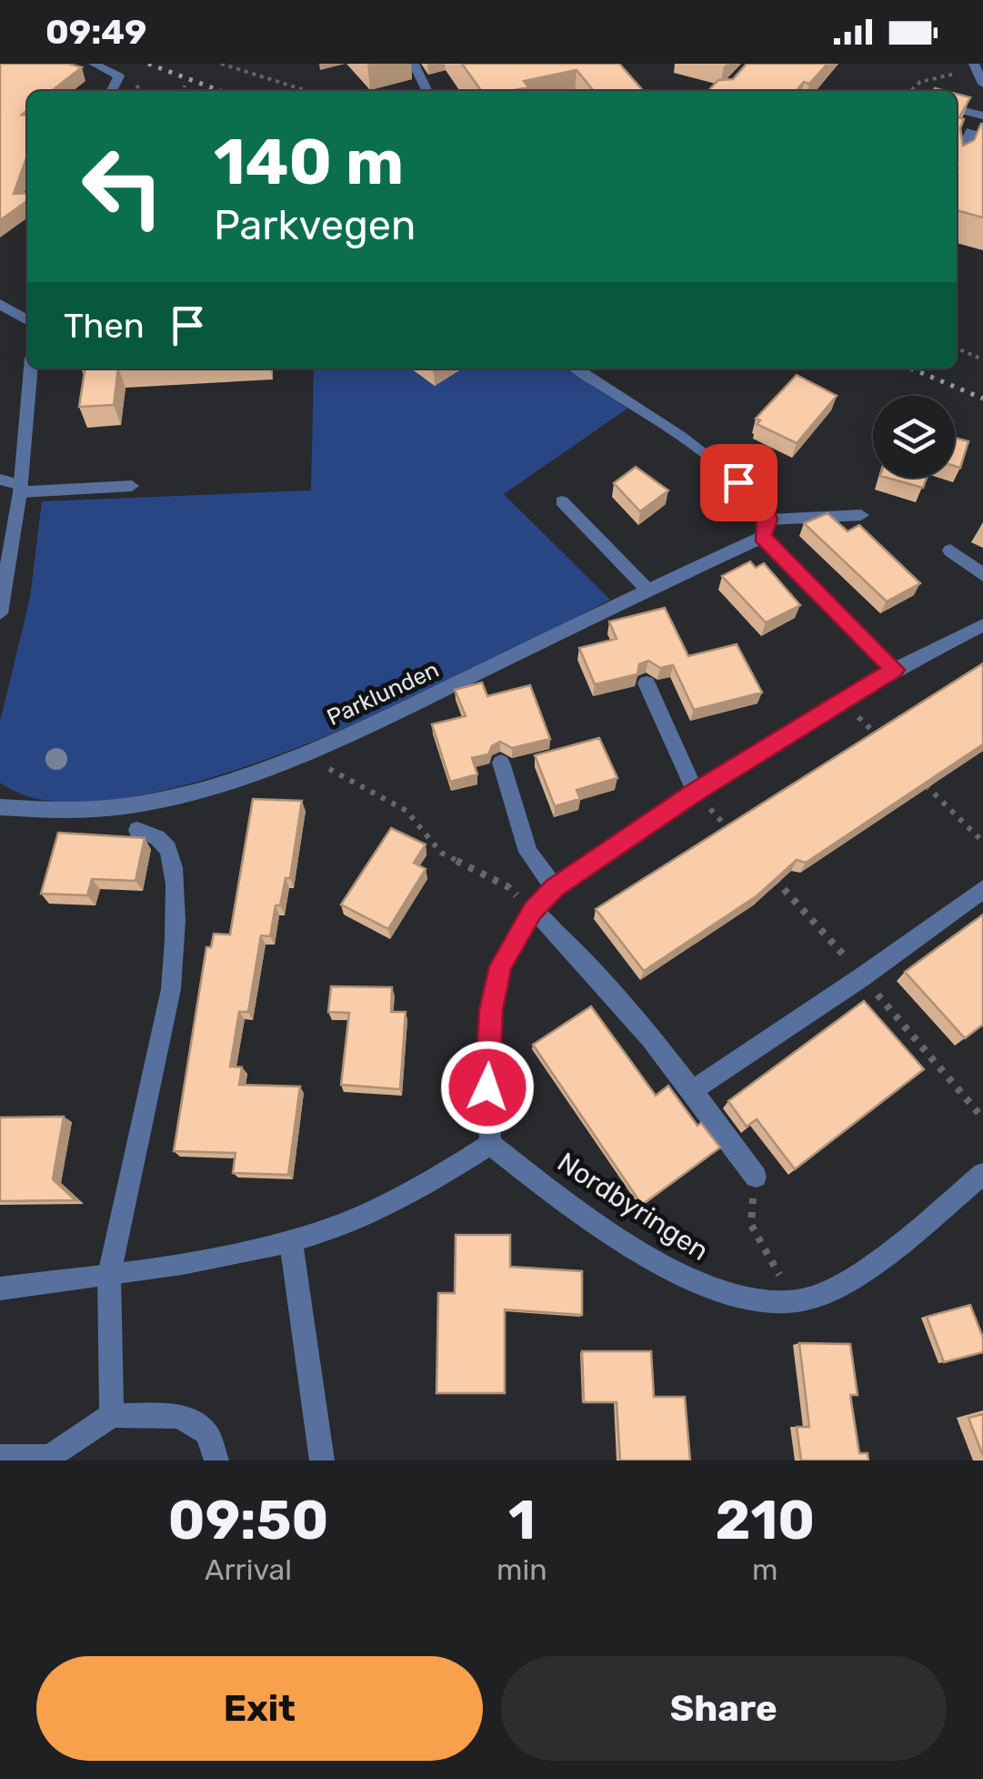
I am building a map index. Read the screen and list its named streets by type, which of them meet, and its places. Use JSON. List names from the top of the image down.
{
  "streets": {
    "street": ["Parklunden", "Nordbyringen"]
  },
  "page": {
    "status": "09:49",
    "turn": ["140 m", "Parkvegen"],
    "then": "Then",
    "eta": [
      "09:50",
      "Arrival",
      "1",
      "min",
      "210",
      "m"
    ],
    "buttons": ["Exit", "Share"]
  }
}
